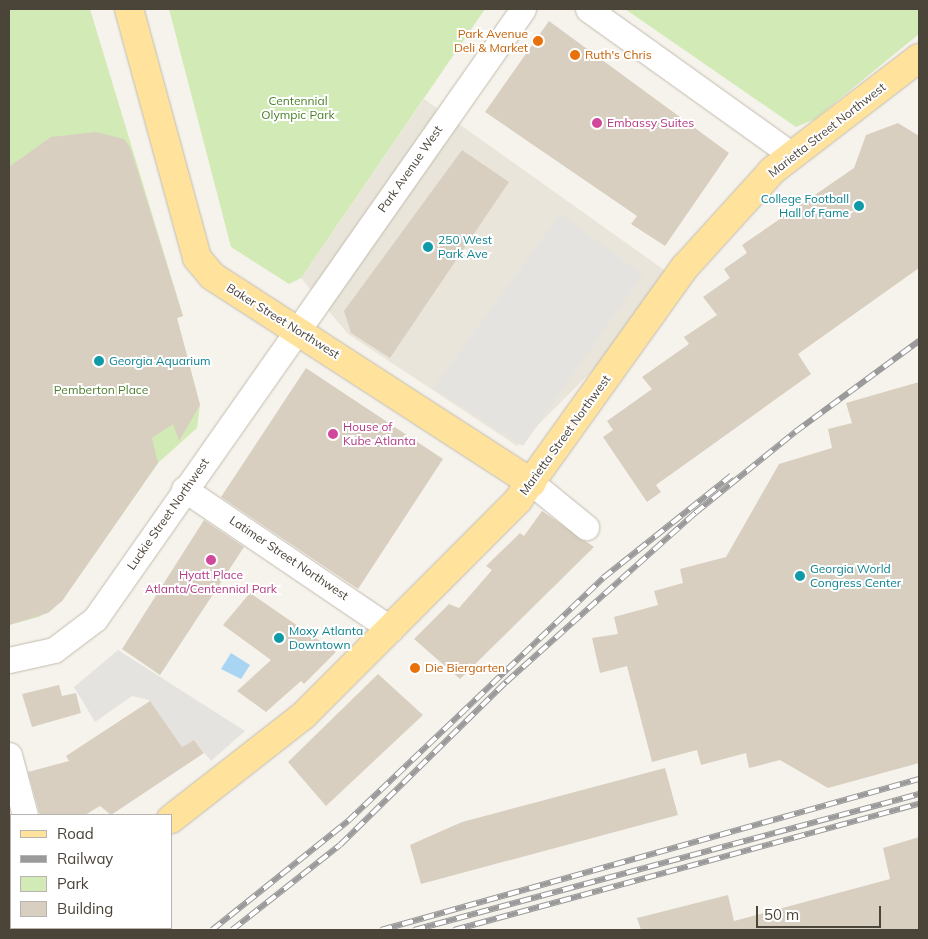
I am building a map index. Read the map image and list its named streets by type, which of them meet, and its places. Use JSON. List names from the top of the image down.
{
  "streets": {
    "main road": ["Marietta Street Northwest", "Baker Street Northwest"],
    "street": ["Park Avenue West", "Luckie Street Northwest", "Latimer Street Northwest"]
  },
  "crossings": [
    ["Marietta Street Northwest", "Baker Street Northwest"],
    ["Marietta Street Northwest", "Latimer Street Northwest"],
    ["Park Avenue West", "Baker Street Northwest"],
    ["Park Avenue West", "Luckie Street Northwest"],
    ["Baker Street Northwest", "Luckie Street Northwest"],
    ["Luckie Street Northwest", "Latimer Street Northwest"]
  ],
  "parks": ["Centennial Olympic Park", "Pemberton Place"],
  "places": [
    "Park Avenue Deli & Market",
    "Ruth's Chris",
    "Embassy Suites",
    "College Football Hall of Fame",
    "250 West Park Ave",
    "Georgia Aquarium",
    "House of Kube Atlanta",
    "Hyatt Place Atlanta/Centennial Park",
    "Georgia World Congress Center",
    "Moxy Atlanta Downtown",
    "Die Biergarten"
  ],
  "legend": [
    "Road",
    "Railway",
    "Park",
    "Building"
  ],
  "scale_bar": "50 m"
}
